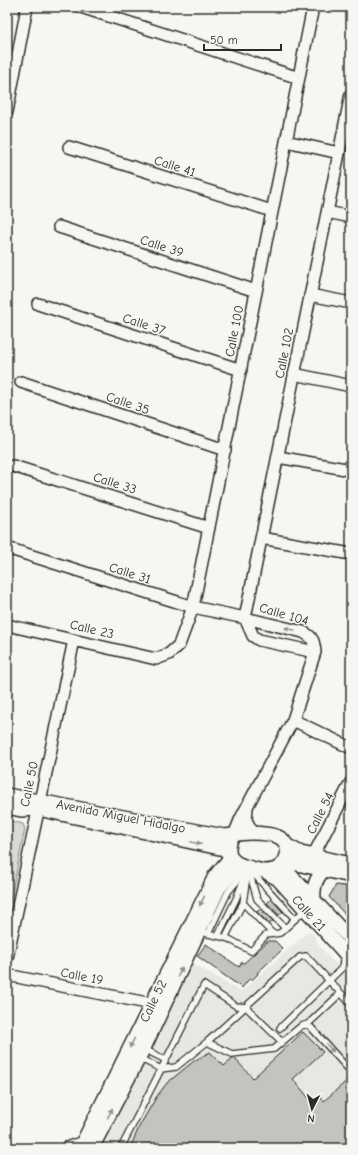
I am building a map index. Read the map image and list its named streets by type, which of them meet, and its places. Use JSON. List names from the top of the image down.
{
  "streets": {
    "street": [
      "Calle 41",
      "Calle 39",
      "Calle 37",
      "Calle 100",
      "Calle 102",
      "Calle 35",
      "Calle 33",
      "Calle 31",
      "Calle 104",
      "Calle 23",
      "Calle 50",
      "Calle 54",
      "Avenida Miguel Hidalgo",
      "Calle 21",
      "Calle 19",
      "Calle 52"
    ]
  },
  "crossings": [
    ["Calle 41", "Calle 100"],
    ["Calle 39", "Calle 100"],
    ["Calle 37", "Calle 100"],
    ["Calle 100", "Calle 35"],
    ["Calle 100", "Calle 33"],
    ["Calle 100", "Calle 31"],
    ["Calle 100", "Calle 23"],
    ["Calle 102", "Calle 31"],
    ["Calle 102", "Calle 104"],
    ["Calle 31", "Calle 104"],
    ["Calle 23", "Calle 50"],
    ["Calle 50", "Avenida Miguel Hidalgo"],
    ["Avenida Miguel Hidalgo", "Calle 21"],
    ["Avenida Miguel Hidalgo", "Calle 52"],
    ["Calle 21", "Calle 52"],
    ["Calle 19", "Calle 52"]
  ],
  "scale_bar": "50 m",
  "north": "bottom"
}
